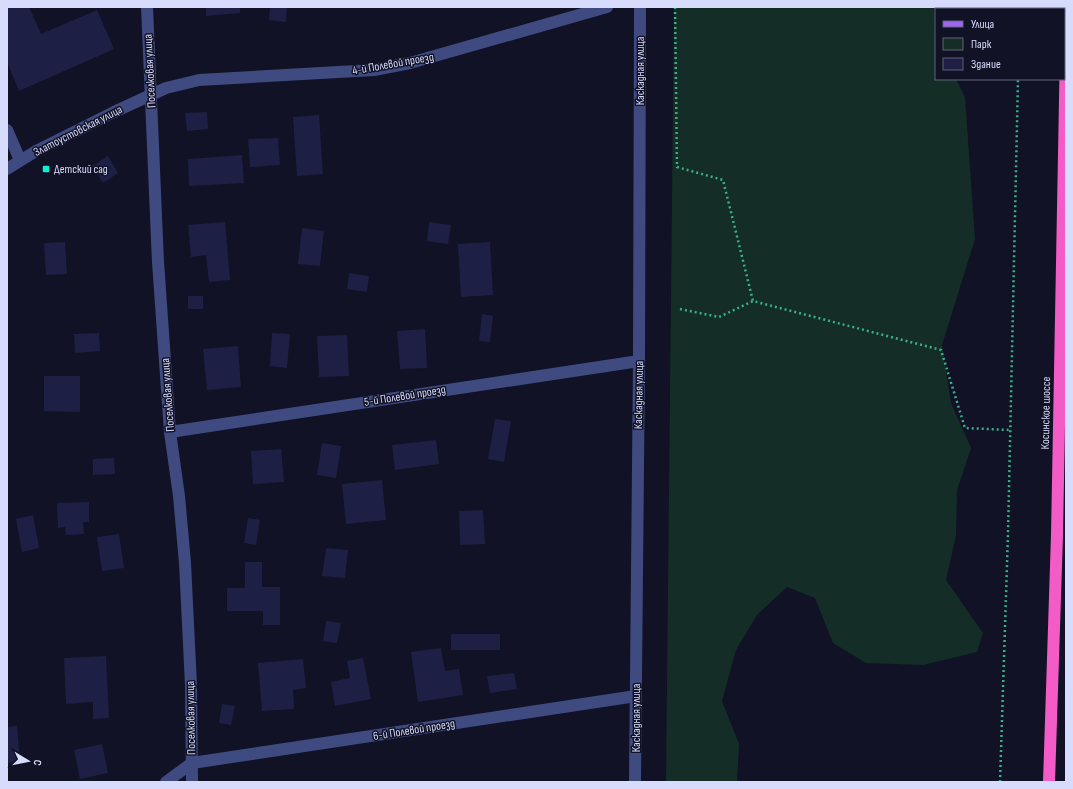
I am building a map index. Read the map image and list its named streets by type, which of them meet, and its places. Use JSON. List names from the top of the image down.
{
  "streets": {
    "highway": ["Косинское шоссе"],
    "street": [
      "4-й Полевой проезд",
      "Поселковая улица",
      "Каскадная улица",
      "Златоустовская улица",
      "5-й Полевой проезд",
      "6-й Полевой проезд"
    ]
  },
  "crossings": [
    ["4-й Полевой проезд", "Поселковая улица"],
    ["4-й Полевой проезд", "Златоустовская улица"],
    ["Поселковая улица", "Златоустовская улица"],
    ["Поселковая улица", "5-й Полевой проезд"],
    ["Поселковая улица", "6-й Полевой проезд"],
    ["Каскадная улица", "5-й Полевой проезд"],
    ["Каскадная улица", "6-й Полевой проезд"]
  ],
  "places": {
    "transit": ["Детский сад"]
  },
  "legend": ["Улица", "Парк", "Здание"],
  "north": "right"
}
